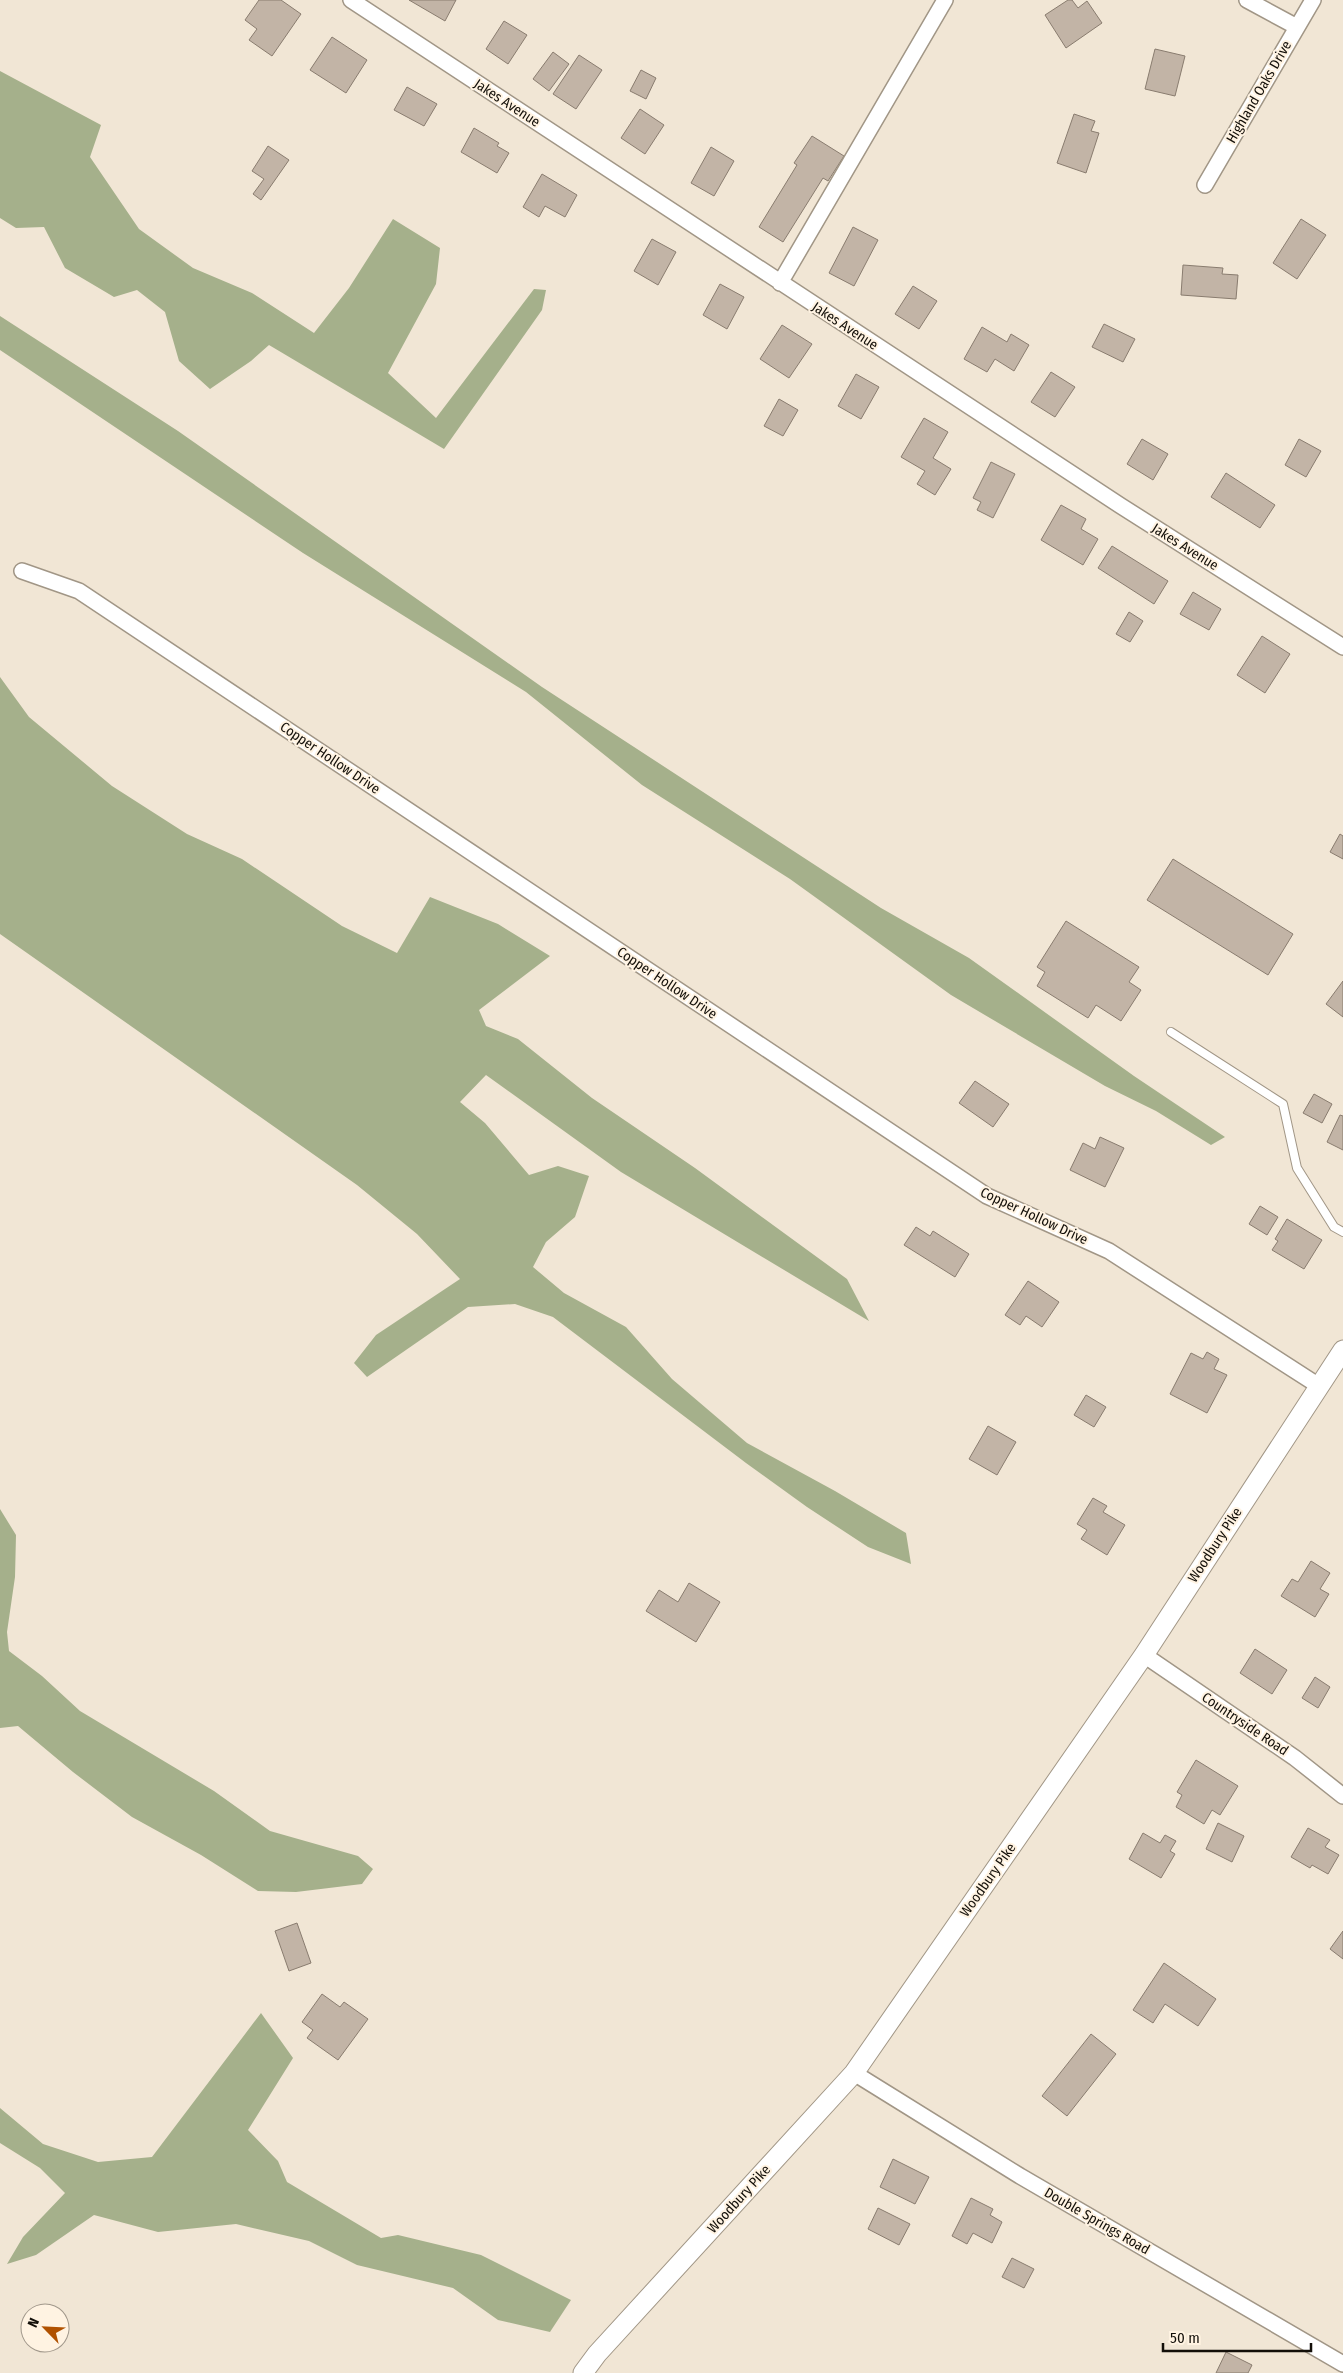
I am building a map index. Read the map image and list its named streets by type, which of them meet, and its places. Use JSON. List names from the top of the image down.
{
  "streets": {
    "street": [
      "Highland Oaks Drive",
      "Jakes Avenue",
      "Copper Hollow Drive",
      "Woodbury Pike",
      "Countryside Road",
      "Double Springs Road"
    ]
  },
  "crossings": [
    ["Copper Hollow Drive", "Woodbury Pike"],
    ["Woodbury Pike", "Countryside Road"],
    ["Woodbury Pike", "Double Springs Road"]
  ],
  "scale_bar": "50 m",
  "north": "top left"
}
